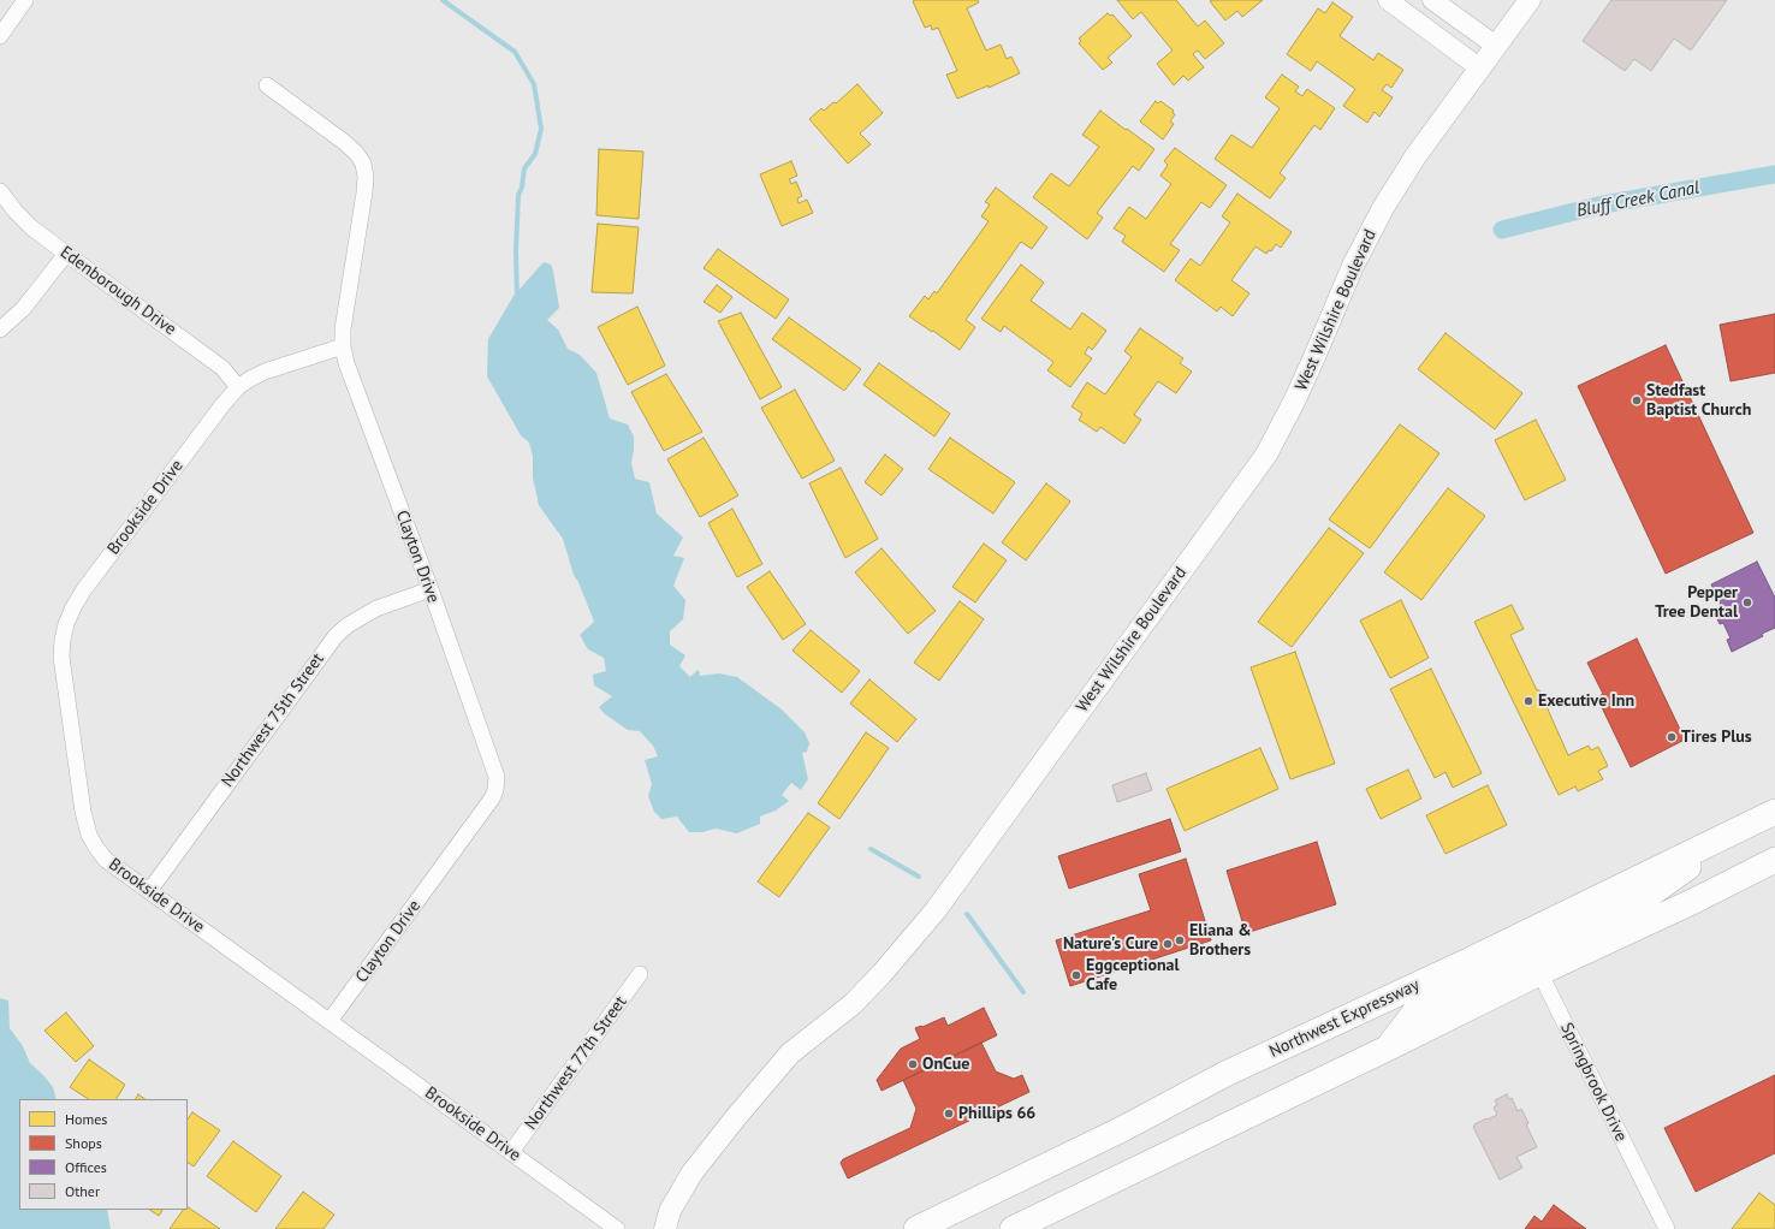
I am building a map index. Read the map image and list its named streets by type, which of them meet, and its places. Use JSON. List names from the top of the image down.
{
  "streets": {
    "highway": ["Northwest Expressway"],
    "main road": ["West Wilshire Boulevard"],
    "street": [
      "Edenborough Drive",
      "Brookside Drive",
      "Clayton Drive",
      "Northwest 75th Street",
      "Northwest 77th Street",
      "Springbrook Drive"
    ]
  },
  "crossings": [
    ["Edenborough Drive", "Brookside Drive"],
    ["Brookside Drive", "Clayton Drive"],
    ["Brookside Drive", "Northwest 75th Street"],
    ["Brookside Drive", "Northwest 77th Street"],
    ["Clayton Drive", "Northwest 75th Street"],
    ["Northwest Expressway", "Springbrook Drive"]
  ],
  "water": ["Bluff Creek Canal"],
  "places": [
    "Stedfast Baptist Church",
    "Pepper Tree Dental",
    "Executive Inn",
    "Tires Plus",
    "Eliana & Brothers",
    "Nature's Cure",
    "Eggceptional Cafe",
    "OnCue",
    "Phillips 66"
  ],
  "legend": [
    "Homes",
    "Shops",
    "Offices",
    "Other"
  ]
}
